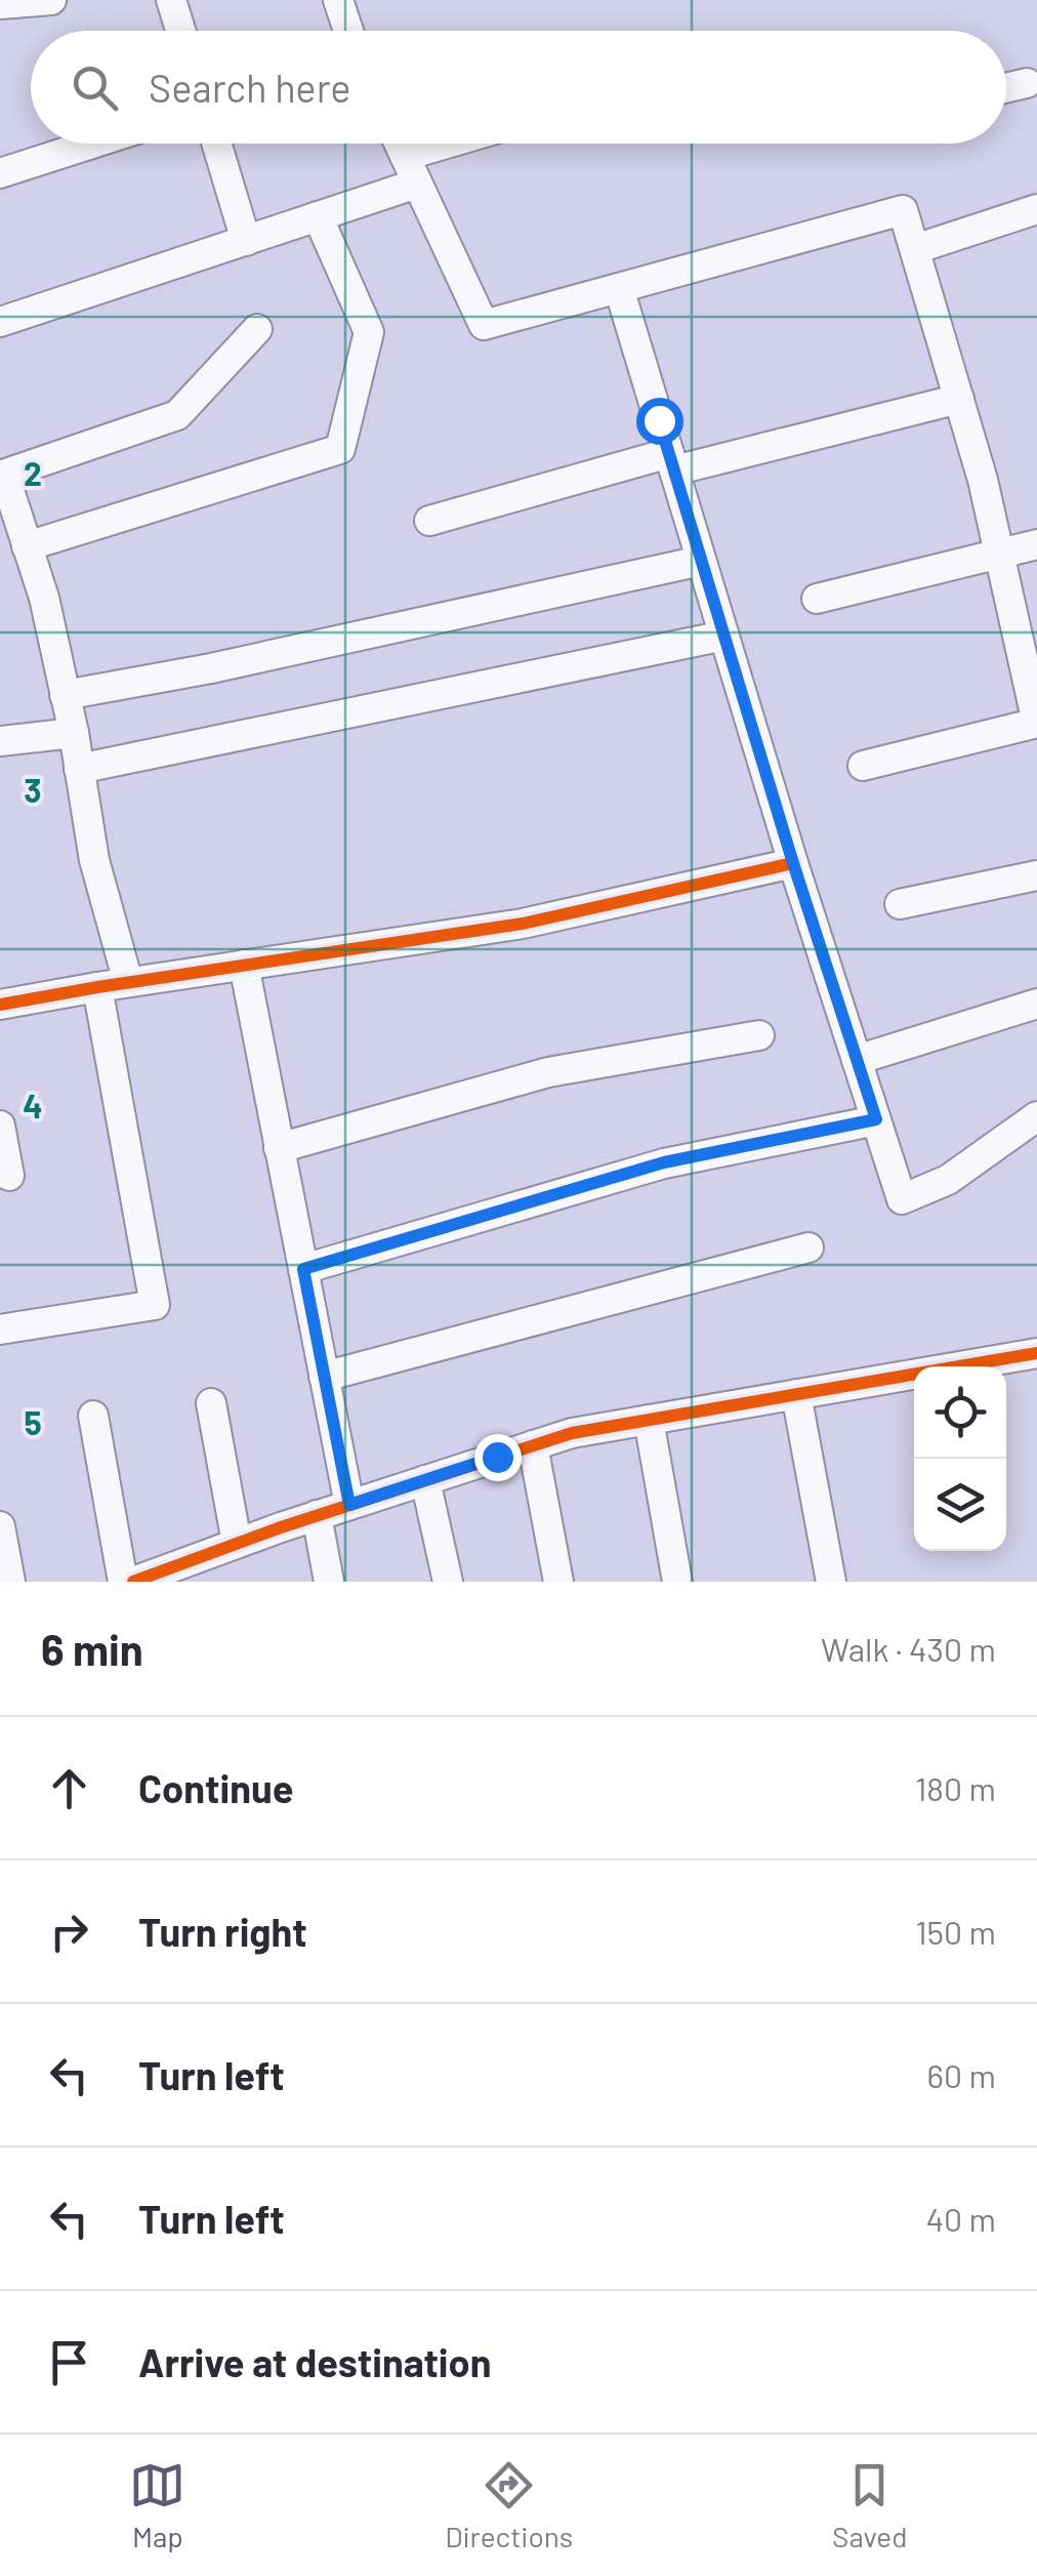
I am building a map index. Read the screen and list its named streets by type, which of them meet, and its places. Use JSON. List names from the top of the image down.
{
  "page": {
    "search": "Search here",
    "heading": ["6 min", "Walk · 430 m"],
    "list": [
      ["Continue", "180 m"],
      ["Turn right", "150 m"],
      ["Turn left", "60 m"],
      ["Turn left", "40 m"],
      "Arrive at destination"
    ],
    "nav": ["Map", "Directions", "Saved"]
  },
  "grid": {
    "rows": [
      "2",
      "3",
      "4",
      "5"
    ]
  }
}
